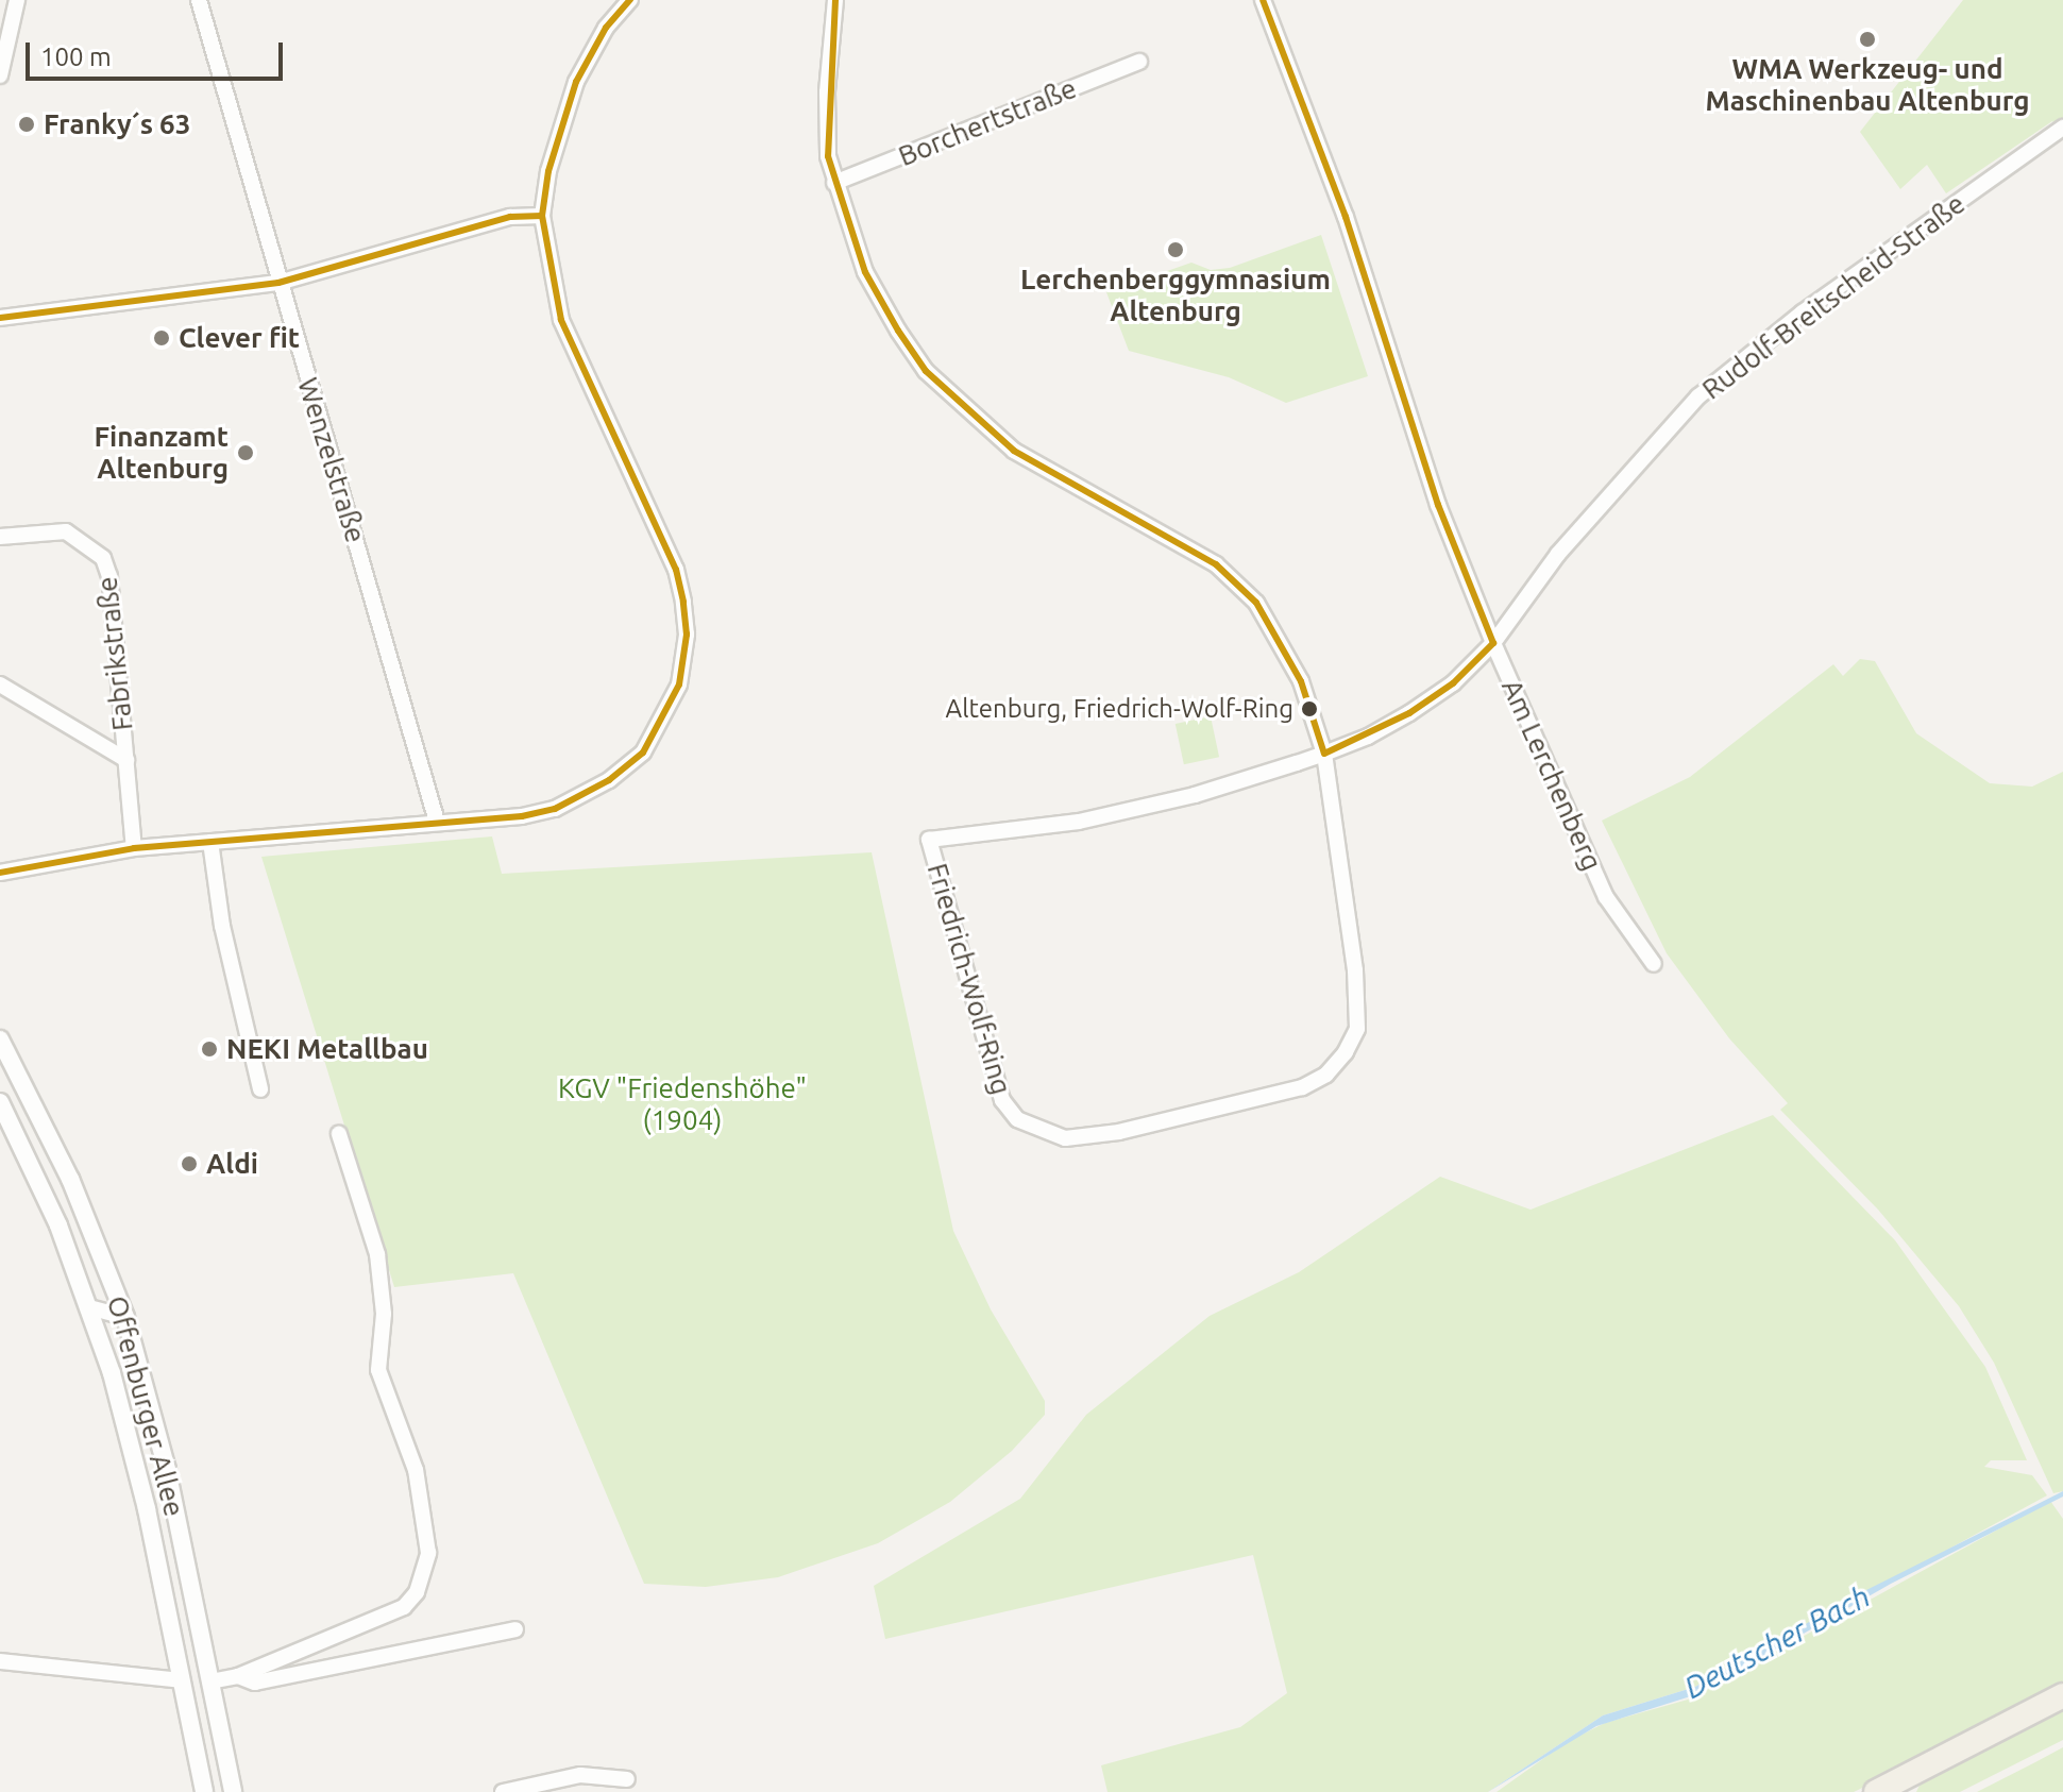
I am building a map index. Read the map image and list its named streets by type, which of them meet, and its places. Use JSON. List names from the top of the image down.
{
  "streets": {
    "street": [
      "Borchertstraße",
      "Rudolf-Breitscheid-Straße",
      "Wenzelstraße",
      "Fabrikstraße",
      "Am Lerchenberg",
      "Friedrich-Wolf-Ring",
      "Offenburger Allee"
    ]
  },
  "crossings": [
    ["Rudolf-Breitscheid-Straße", "Am Lerchenberg"],
    ["Rudolf-Breitscheid-Straße", "Friedrich-Wolf-Ring"]
  ],
  "water": ["Deutscher Bach"],
  "parks": ["KGV \"Friedenshöhe\" (1904)"],
  "places": [
    "WMA Werkzeug- und Maschinenbau Altenburg",
    "Franky´s 63",
    "Lerchenberggymnasium Altenburg",
    "Clever fit",
    "Finanzamt Altenburg",
    "Altenburg, Friedrich-Wolf-Ring",
    "NEKI Metallbau",
    "Aldi"
  ],
  "scale_bar": "100 m"
}
